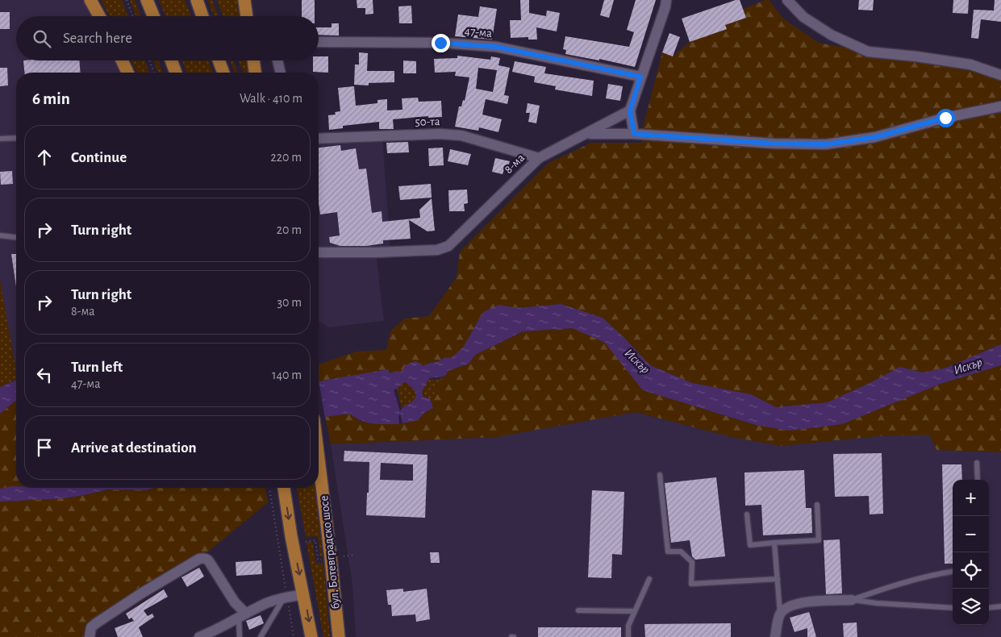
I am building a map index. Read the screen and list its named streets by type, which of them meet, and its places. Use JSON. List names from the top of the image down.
{
  "streets": {
    "main road": ["бул. Ботевградско шосе"],
    "street": ["47-ма", "50-та", "8-ма"]
  },
  "crossings": [
    ["50-та", "8-ма"]
  ],
  "water": ["Искър"],
  "page": {
    "search": "Search here",
    "heading": ["6 min", "Walk · 410 m"],
    "list": [
      ["Continue", "220 m"],
      ["Turn right", "20 m"],
      ["Turn right", "8-ма", "30 m"],
      ["Turn left", "47-ма", "140 m"],
      "Arrive at destination"
    ],
    "map_buttons": ["+", "−"]
  }
}
